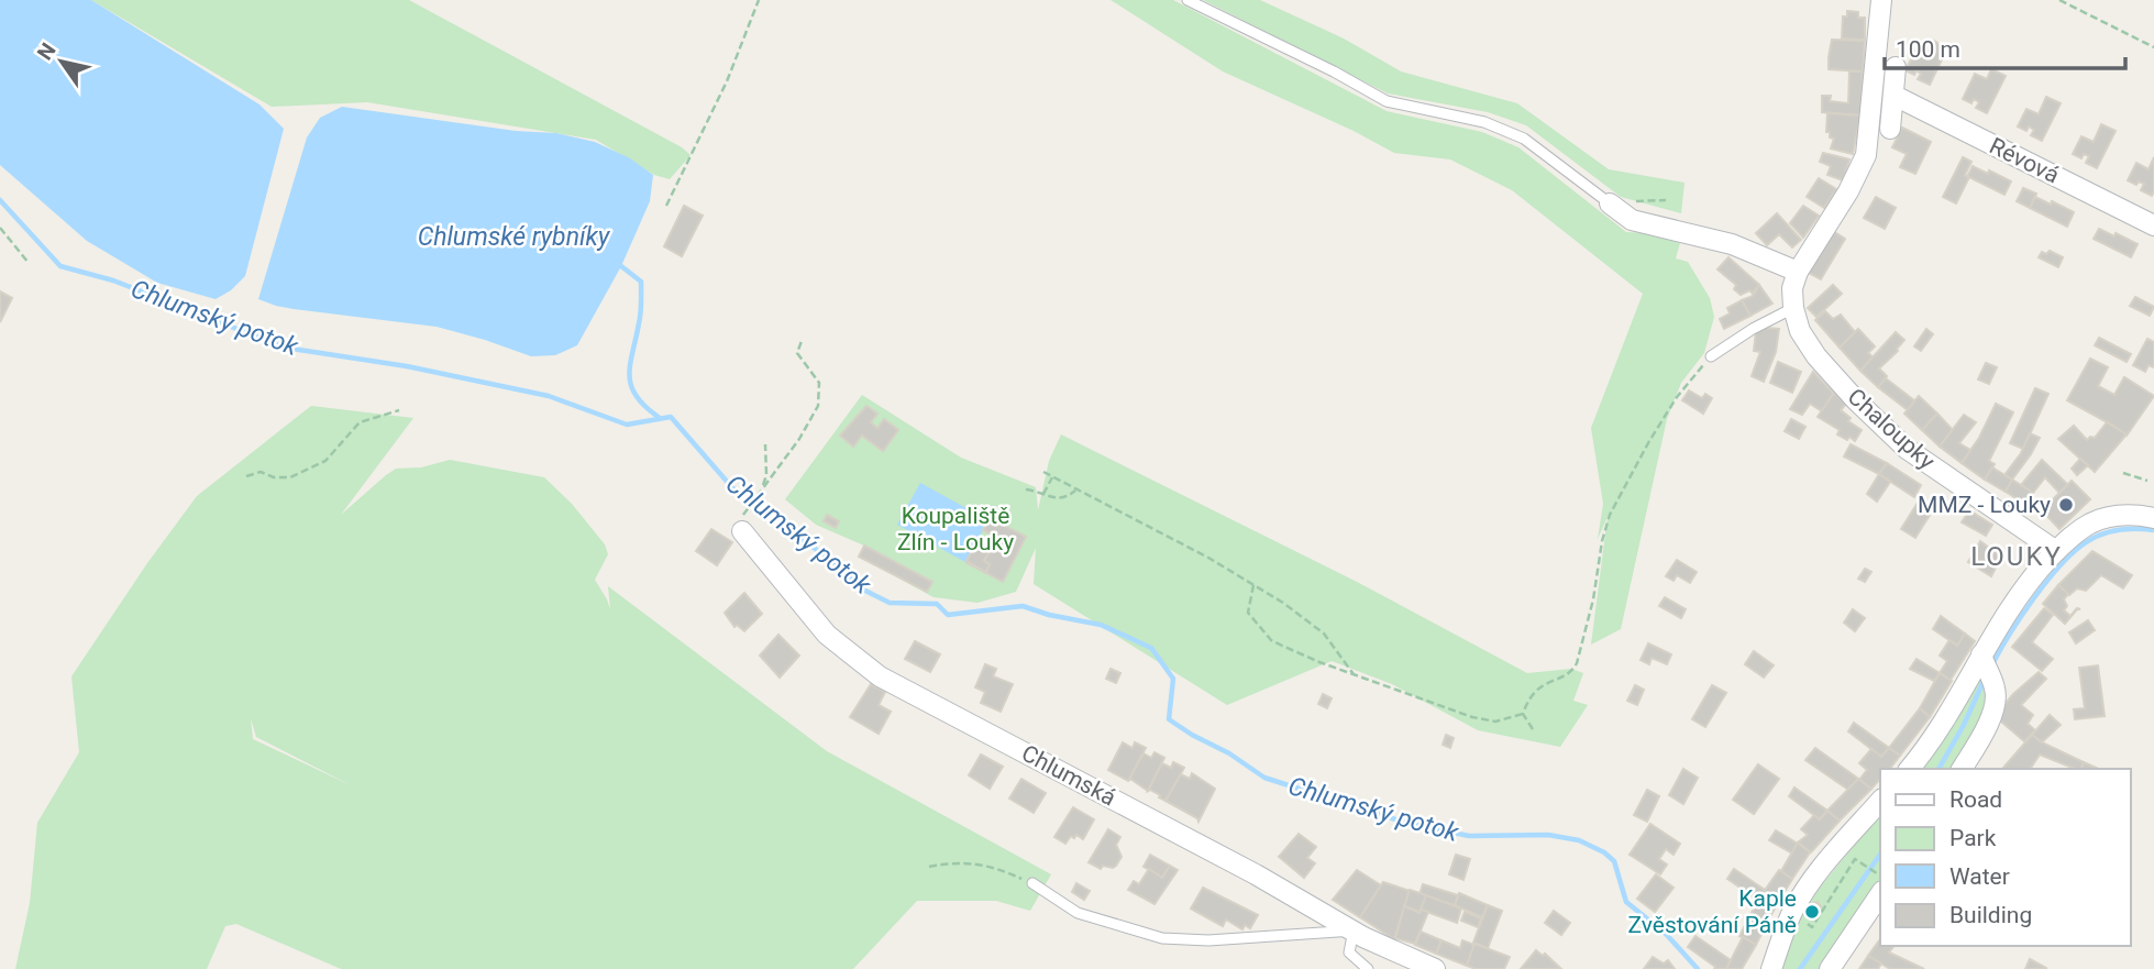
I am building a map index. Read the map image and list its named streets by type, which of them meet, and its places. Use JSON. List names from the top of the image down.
{
  "streets": {
    "street": ["Révová", "Chaloupky", "Chlumská"]
  },
  "districts": ["LOUKY"],
  "water": ["Chlumské rybníky", "Chlumský potok"],
  "parks": ["Koupaliště Zlín - Louky"],
  "places": ["MMZ - Louky", "Kaple Zvěstování Páně"],
  "legend": [
    "Road",
    "Park",
    "Water",
    "Building"
  ],
  "scale_bar": "100 m",
  "north": "top left"
}
